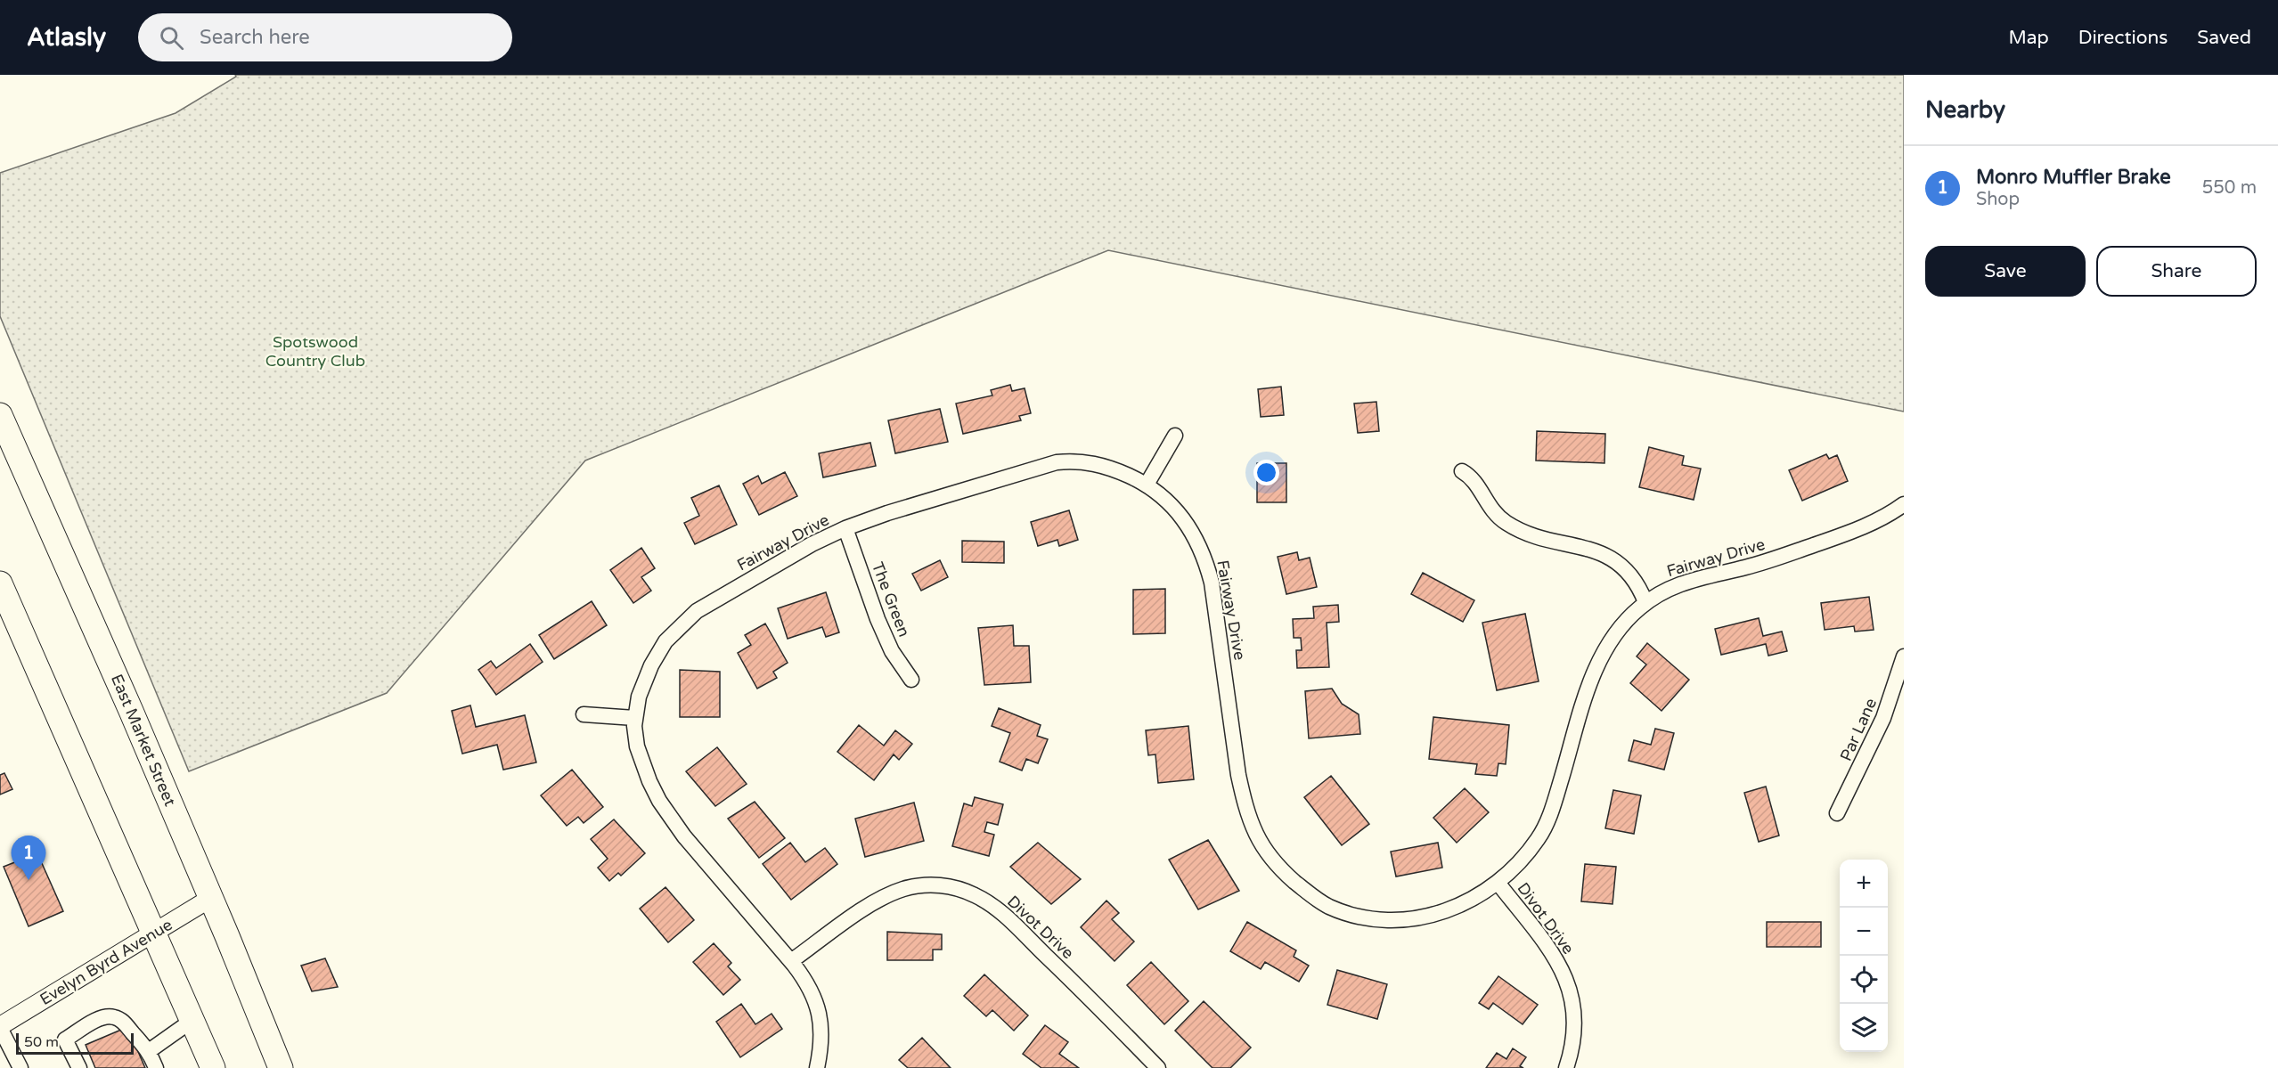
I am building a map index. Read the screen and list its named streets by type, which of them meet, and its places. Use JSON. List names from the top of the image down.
{
  "streets": {
    "highway": ["East Market Street"],
    "street": [
      "Fairway Drive",
      "The Green",
      "Par Lane",
      "Divot Drive",
      "Evelyn Byrd Avenue"
    ]
  },
  "crossings": [
    ["Fairway Drive", "The Green"],
    ["Fairway Drive", "Divot Drive"],
    ["East Market Street", "Evelyn Byrd Avenue"]
  ],
  "parks": ["Spotswood Country Club"],
  "scale_bar": "50 m",
  "page": {
    "header": "Atlasly",
    "search": "Search here",
    "nav": ["Map", "Directions", "Saved"],
    "heading": "Nearby",
    "list": [
      {
        "mark": "1",
        "name": "Monro Muffler Brake",
        "note": "Shop",
        "value": "550 m"
      }
    ],
    "buttons": ["Save", "Share"],
    "pins": "1",
    "map_buttons": ["+", "−"],
    "scale": "50 m"
  }
}
